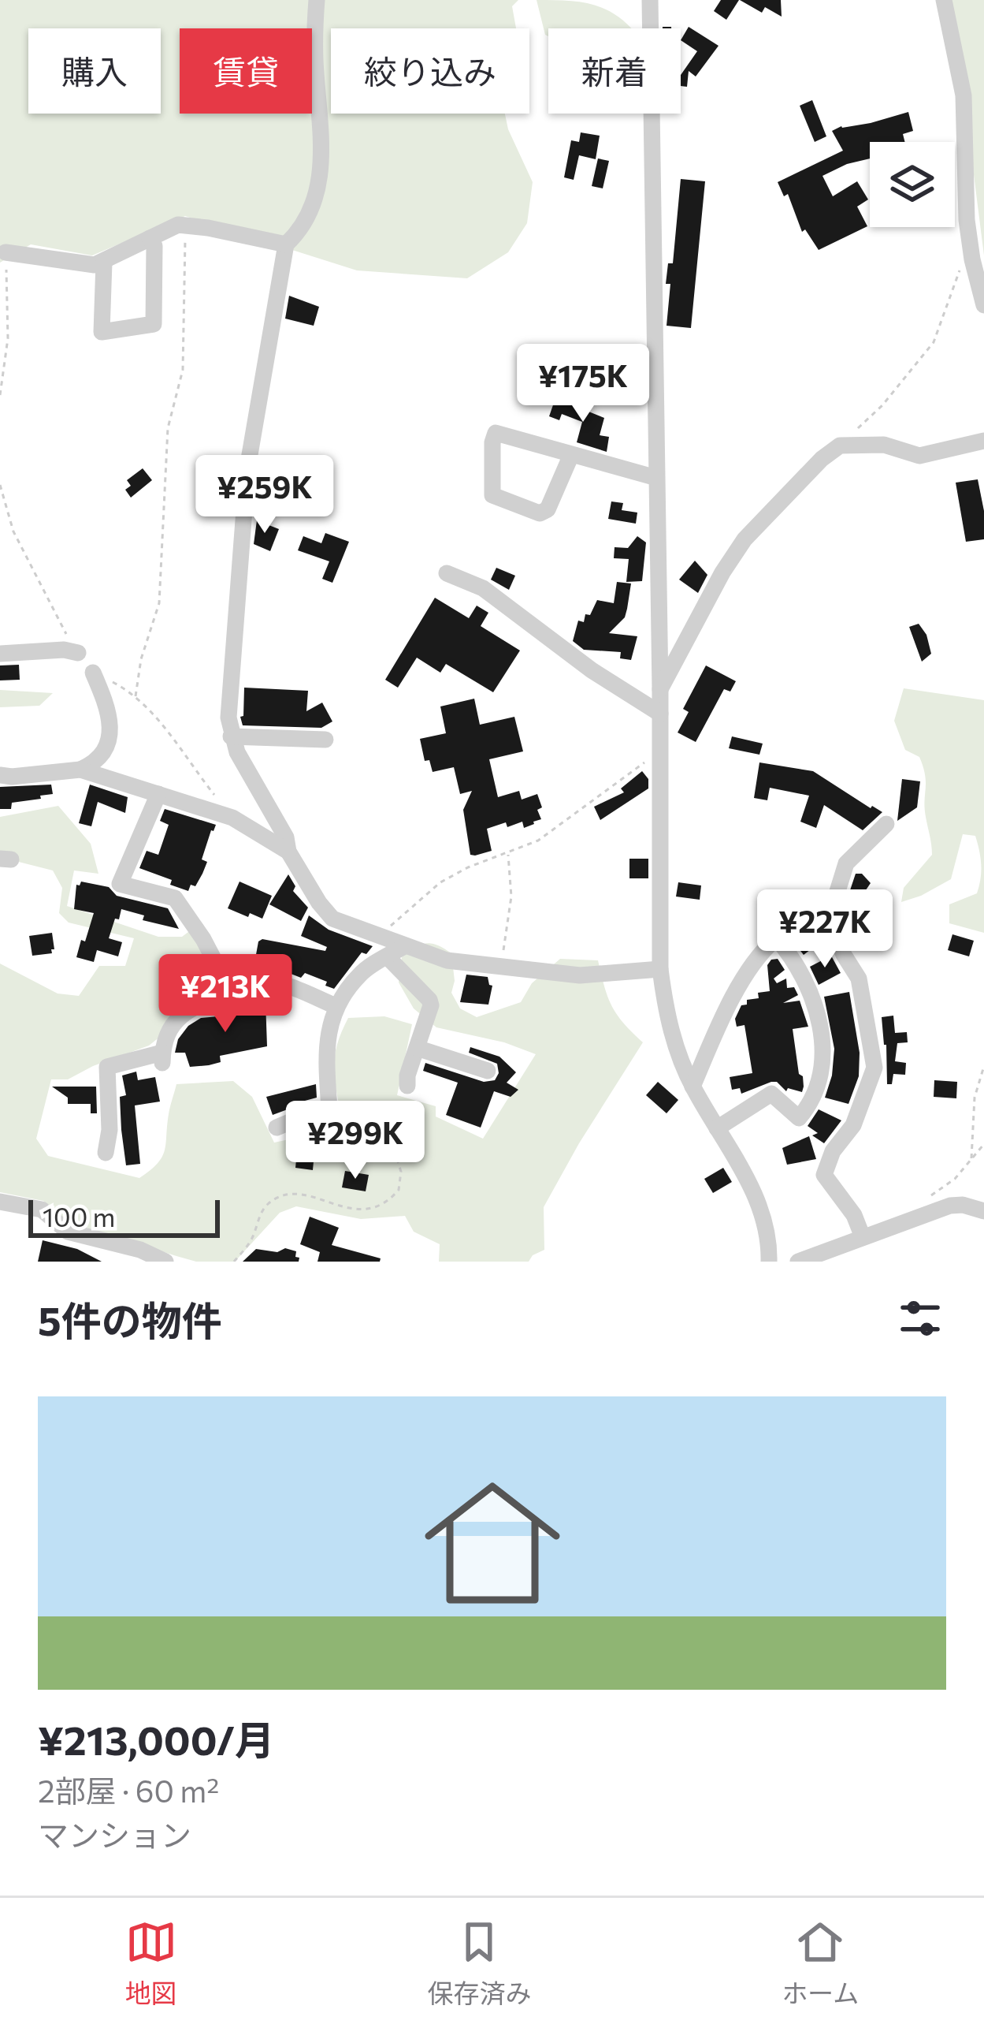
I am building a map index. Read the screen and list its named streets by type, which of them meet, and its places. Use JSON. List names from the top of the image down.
{
  "scale_bar": "100 m",
  "page": {
    "chip": [
      "購入",
      "賃貸",
      "絞り込み",
      "新着"
    ],
    "price": [
      "¥175K",
      "¥259K",
      "¥227K",
      "¥213K",
      "¥299K"
    ],
    "scale": "100 m",
    "heading": "5件の物件",
    "list": [
      {
        "name": "¥213,000/月",
        "note": "2部屋 · 60 m² · マンション"
      }
    ],
    "tabs": ["地図", "保存済み", "ホーム"]
  }
}
